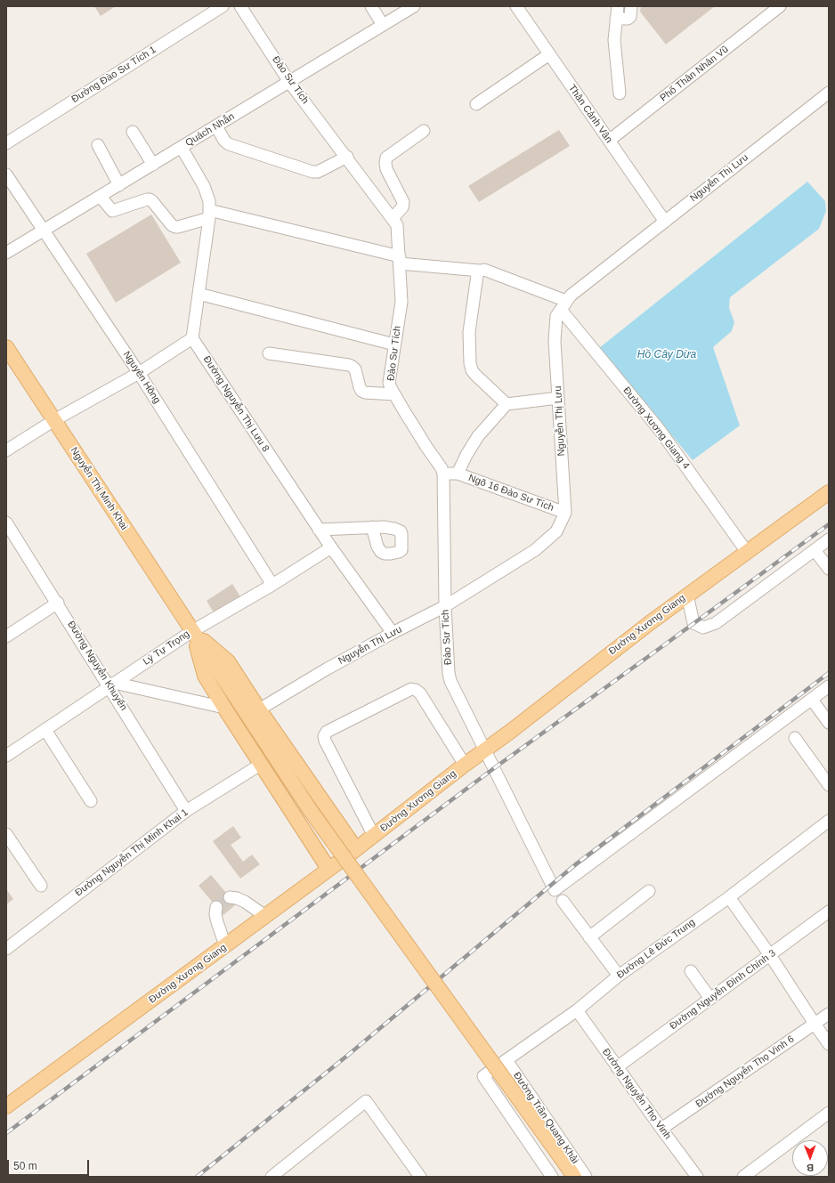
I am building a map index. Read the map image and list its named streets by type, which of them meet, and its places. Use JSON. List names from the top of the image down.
{
  "streets": {
    "main road": ["Nguyễn Thị Minh Khai", "Đường Xương Giang"],
    "street": [
      "Phố Thân Nhân Vũ",
      "Đường Đào Sư Tích 1",
      "Đào Sư Tích",
      "Thân Cảnh Vân",
      "Quách Nhẫn",
      "Nguyễn Thị Lưu",
      "Nguyên Hồng",
      "Đường Nguyễn Thị Lưu 8",
      "Đường Xương Giang 4",
      "Ngõ 16 Đào Sư Tích",
      "Lý Tự Trọng",
      "Đường Nguyễn Khuyến",
      "Đường Nguyễn Thị Minh Khai 1",
      "Đường Lê Đức Trung",
      "Đường Nguyễn Đình Chính 3",
      "Đường Nguyễn Thọ Vinh 6",
      "Đường Nguyễn Thọ Vinh",
      "Đường Trần Quang Khải"
    ]
  },
  "crossings": [
    ["Phố Thân Nhân Vũ", "Thân Cảnh Vân"],
    ["Đào Sư Tích", "Quách Nhẫn"],
    ["Đào Sư Tích", "Nguyễn Thị Lưu"],
    ["Đào Sư Tích", "Ngõ 16 Đào Sư Tích"],
    ["Đào Sư Tích", "Đường Xương Giang"],
    ["Thân Cảnh Vân", "Nguyễn Thị Lưu"],
    ["Quách Nhẫn", "Nguyên Hồng"],
    ["Nguyễn Thị Lưu", "Đường Nguyễn Thị Lưu 8"],
    ["Nguyễn Thị Lưu", "Đường Xương Giang 4"],
    ["Nguyễn Thị Lưu", "Ngõ 16 Đào Sư Tích"],
    ["Nguyên Hồng", "Lý Tự Trọng"],
    ["Đường Nguyễn Thị Lưu 8", "Lý Tự Trọng"],
    ["Đường Xương Giang 4", "Đường Xương Giang"],
    ["Nguyễn Thị Minh Khai", "Lý Tự Trọng"],
    ["Lý Tự Trọng", "Đường Nguyễn Khuyến"],
    ["Đường Nguyễn Khuyến", "Đường Nguyễn Thị Minh Khai 1"],
    ["Đường Lê Đức Trung", "Đường Nguyễn Thọ Vinh"],
    ["Đường Lê Đức Trung", "Đường Trần Quang Khải"],
    ["Đường Nguyễn Đình Chính 3", "Đường Nguyễn Thọ Vinh"],
    ["Đường Nguyễn Thọ Vinh 6", "Đường Nguyễn Thọ Vinh"]
  ],
  "water": ["Hồ Cây Dừa"],
  "scale_bar": "50 m",
  "north": "bottom"
}
